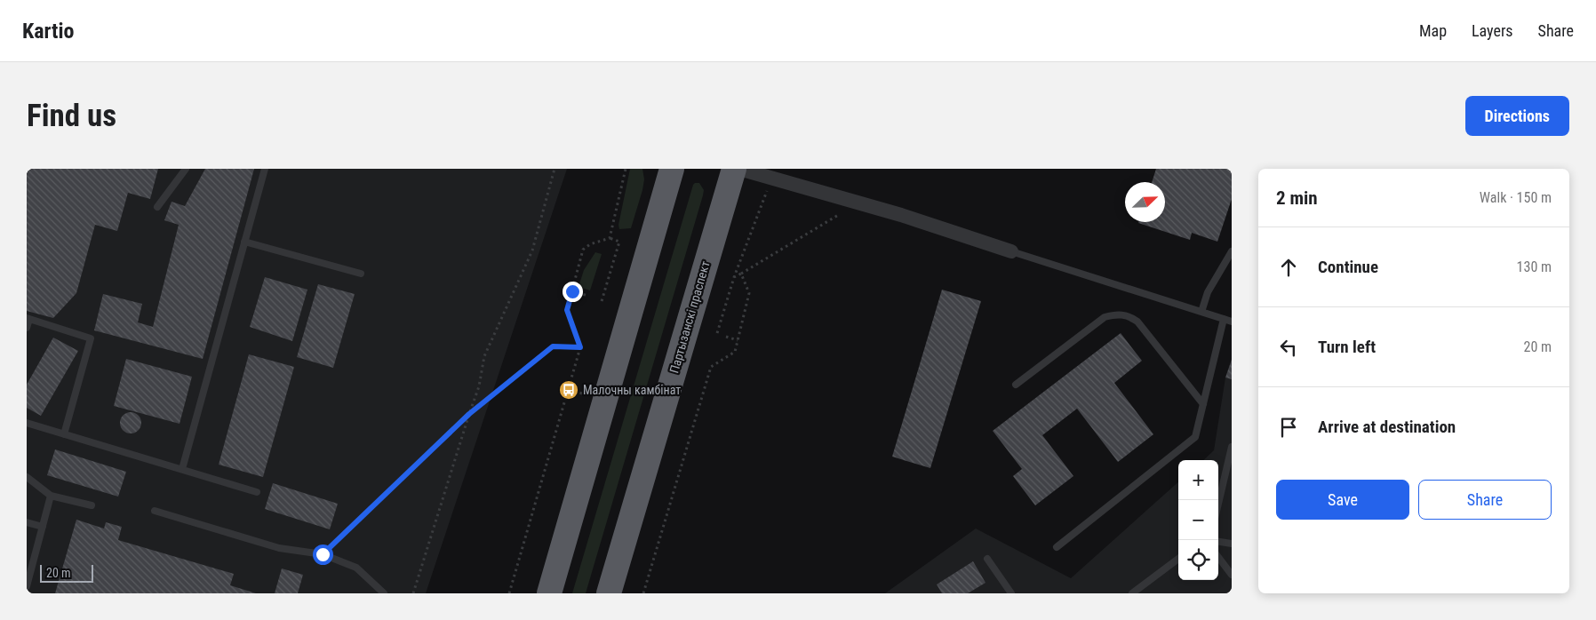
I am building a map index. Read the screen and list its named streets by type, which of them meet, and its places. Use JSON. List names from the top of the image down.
{
  "streets": {
    "highway": ["Партызанскі праспект"]
  },
  "places": {
    "bus stop": ["Малочны камбінат"]
  },
  "scale_bar": "20 m",
  "north": "top right",
  "page": {
    "header": "Kartio",
    "nav": ["Map", "Layers", "Share"],
    "buttons": [
      "Directions",
      ["Save", "Share"]
    ],
    "title": "Find us",
    "heading": ["2 min", "Walk · 150 m"],
    "list": [
      ["Continue", "130 m"],
      ["Turn left", "20 m"],
      "Arrive at destination"
    ],
    "map_buttons": ["+", "−"],
    "scale": "20 m"
  }
}
